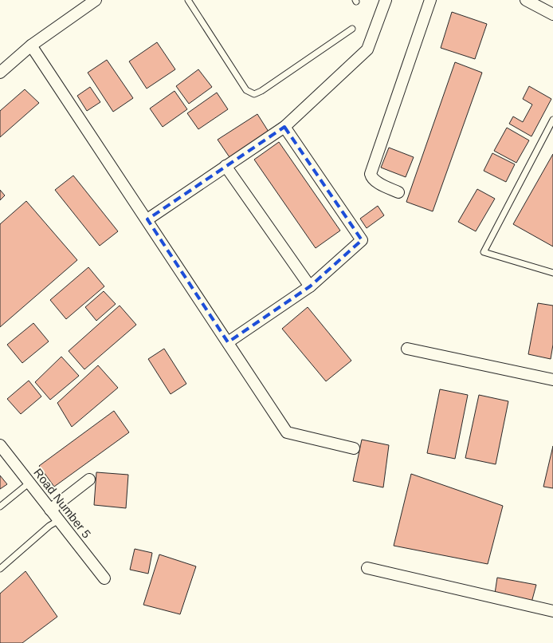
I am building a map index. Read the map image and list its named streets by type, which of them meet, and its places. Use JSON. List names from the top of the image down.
{
  "streets": {
    "street": ["Road Number 5"]
  }
}
